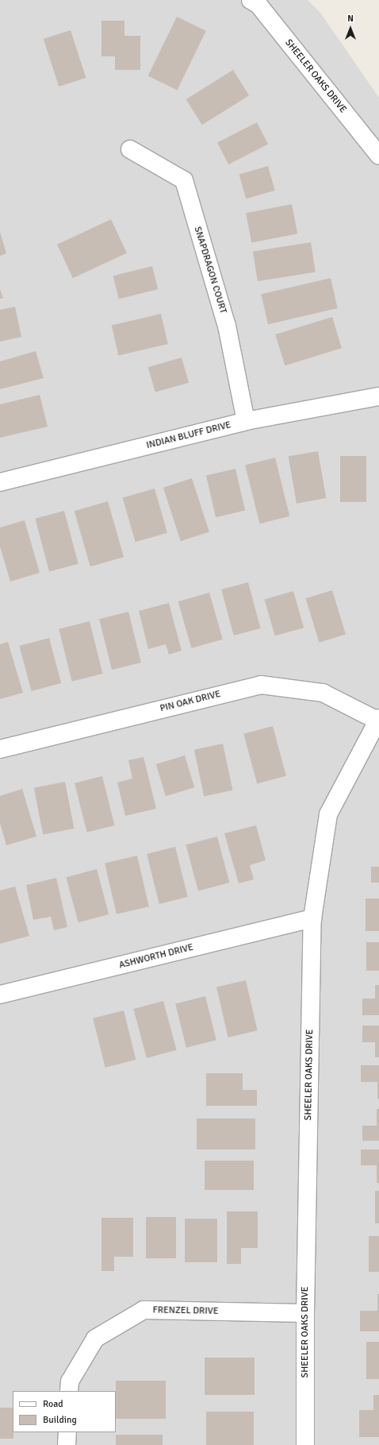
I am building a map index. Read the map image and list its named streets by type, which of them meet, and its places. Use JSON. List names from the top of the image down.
{
  "streets": {
    "street": [
      "SHEELER OAKS DRIVE",
      "SNAPDRAGON COURT",
      "INDIAN BLUFF DRIVE",
      "PIN OAK DRIVE",
      "ASHWORTH DRIVE",
      "FRENZEL DRIVE"
    ]
  },
  "crossings": [
    ["SHEELER OAKS DRIVE", "PIN OAK DRIVE"],
    ["SHEELER OAKS DRIVE", "ASHWORTH DRIVE"],
    ["SHEELER OAKS DRIVE", "FRENZEL DRIVE"],
    ["SNAPDRAGON COURT", "INDIAN BLUFF DRIVE"]
  ],
  "legend": ["Road", "Building"],
  "north": "top"
}
